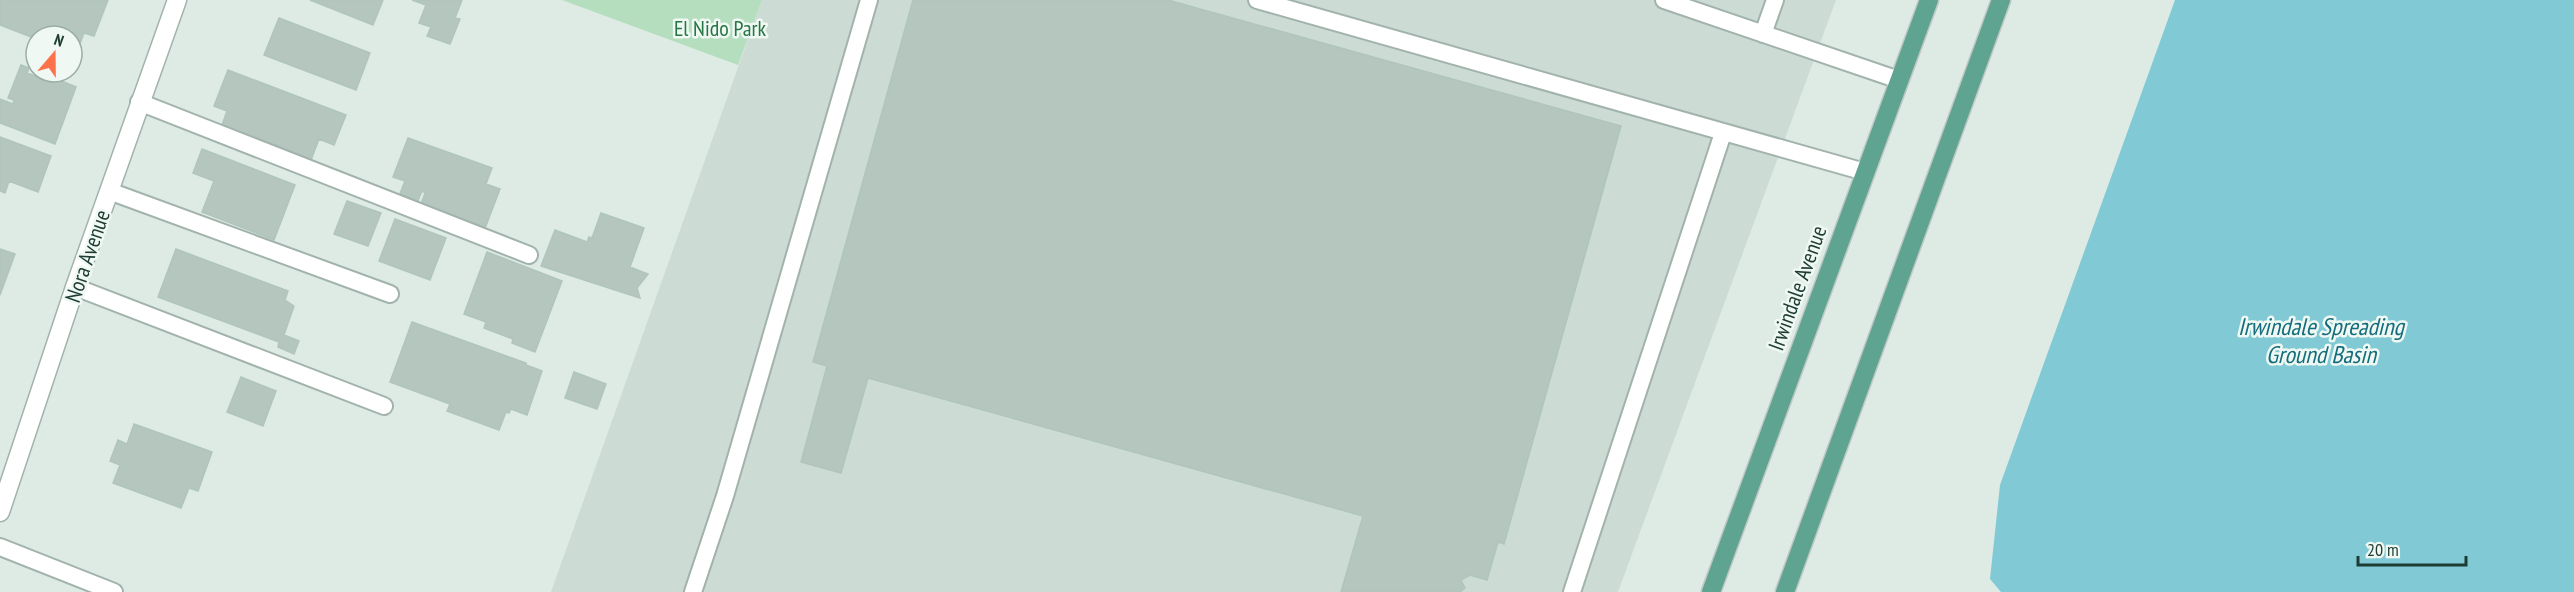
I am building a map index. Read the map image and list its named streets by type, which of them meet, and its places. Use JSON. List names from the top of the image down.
{
  "streets": {
    "main road": ["Irwindale Avenue"],
    "street": ["Nora Avenue"]
  },
  "water": ["Irwindale Spreading Ground Basin"],
  "parks": ["El Nido Park"],
  "scale_bar": "20 m",
  "north": "top"
}
